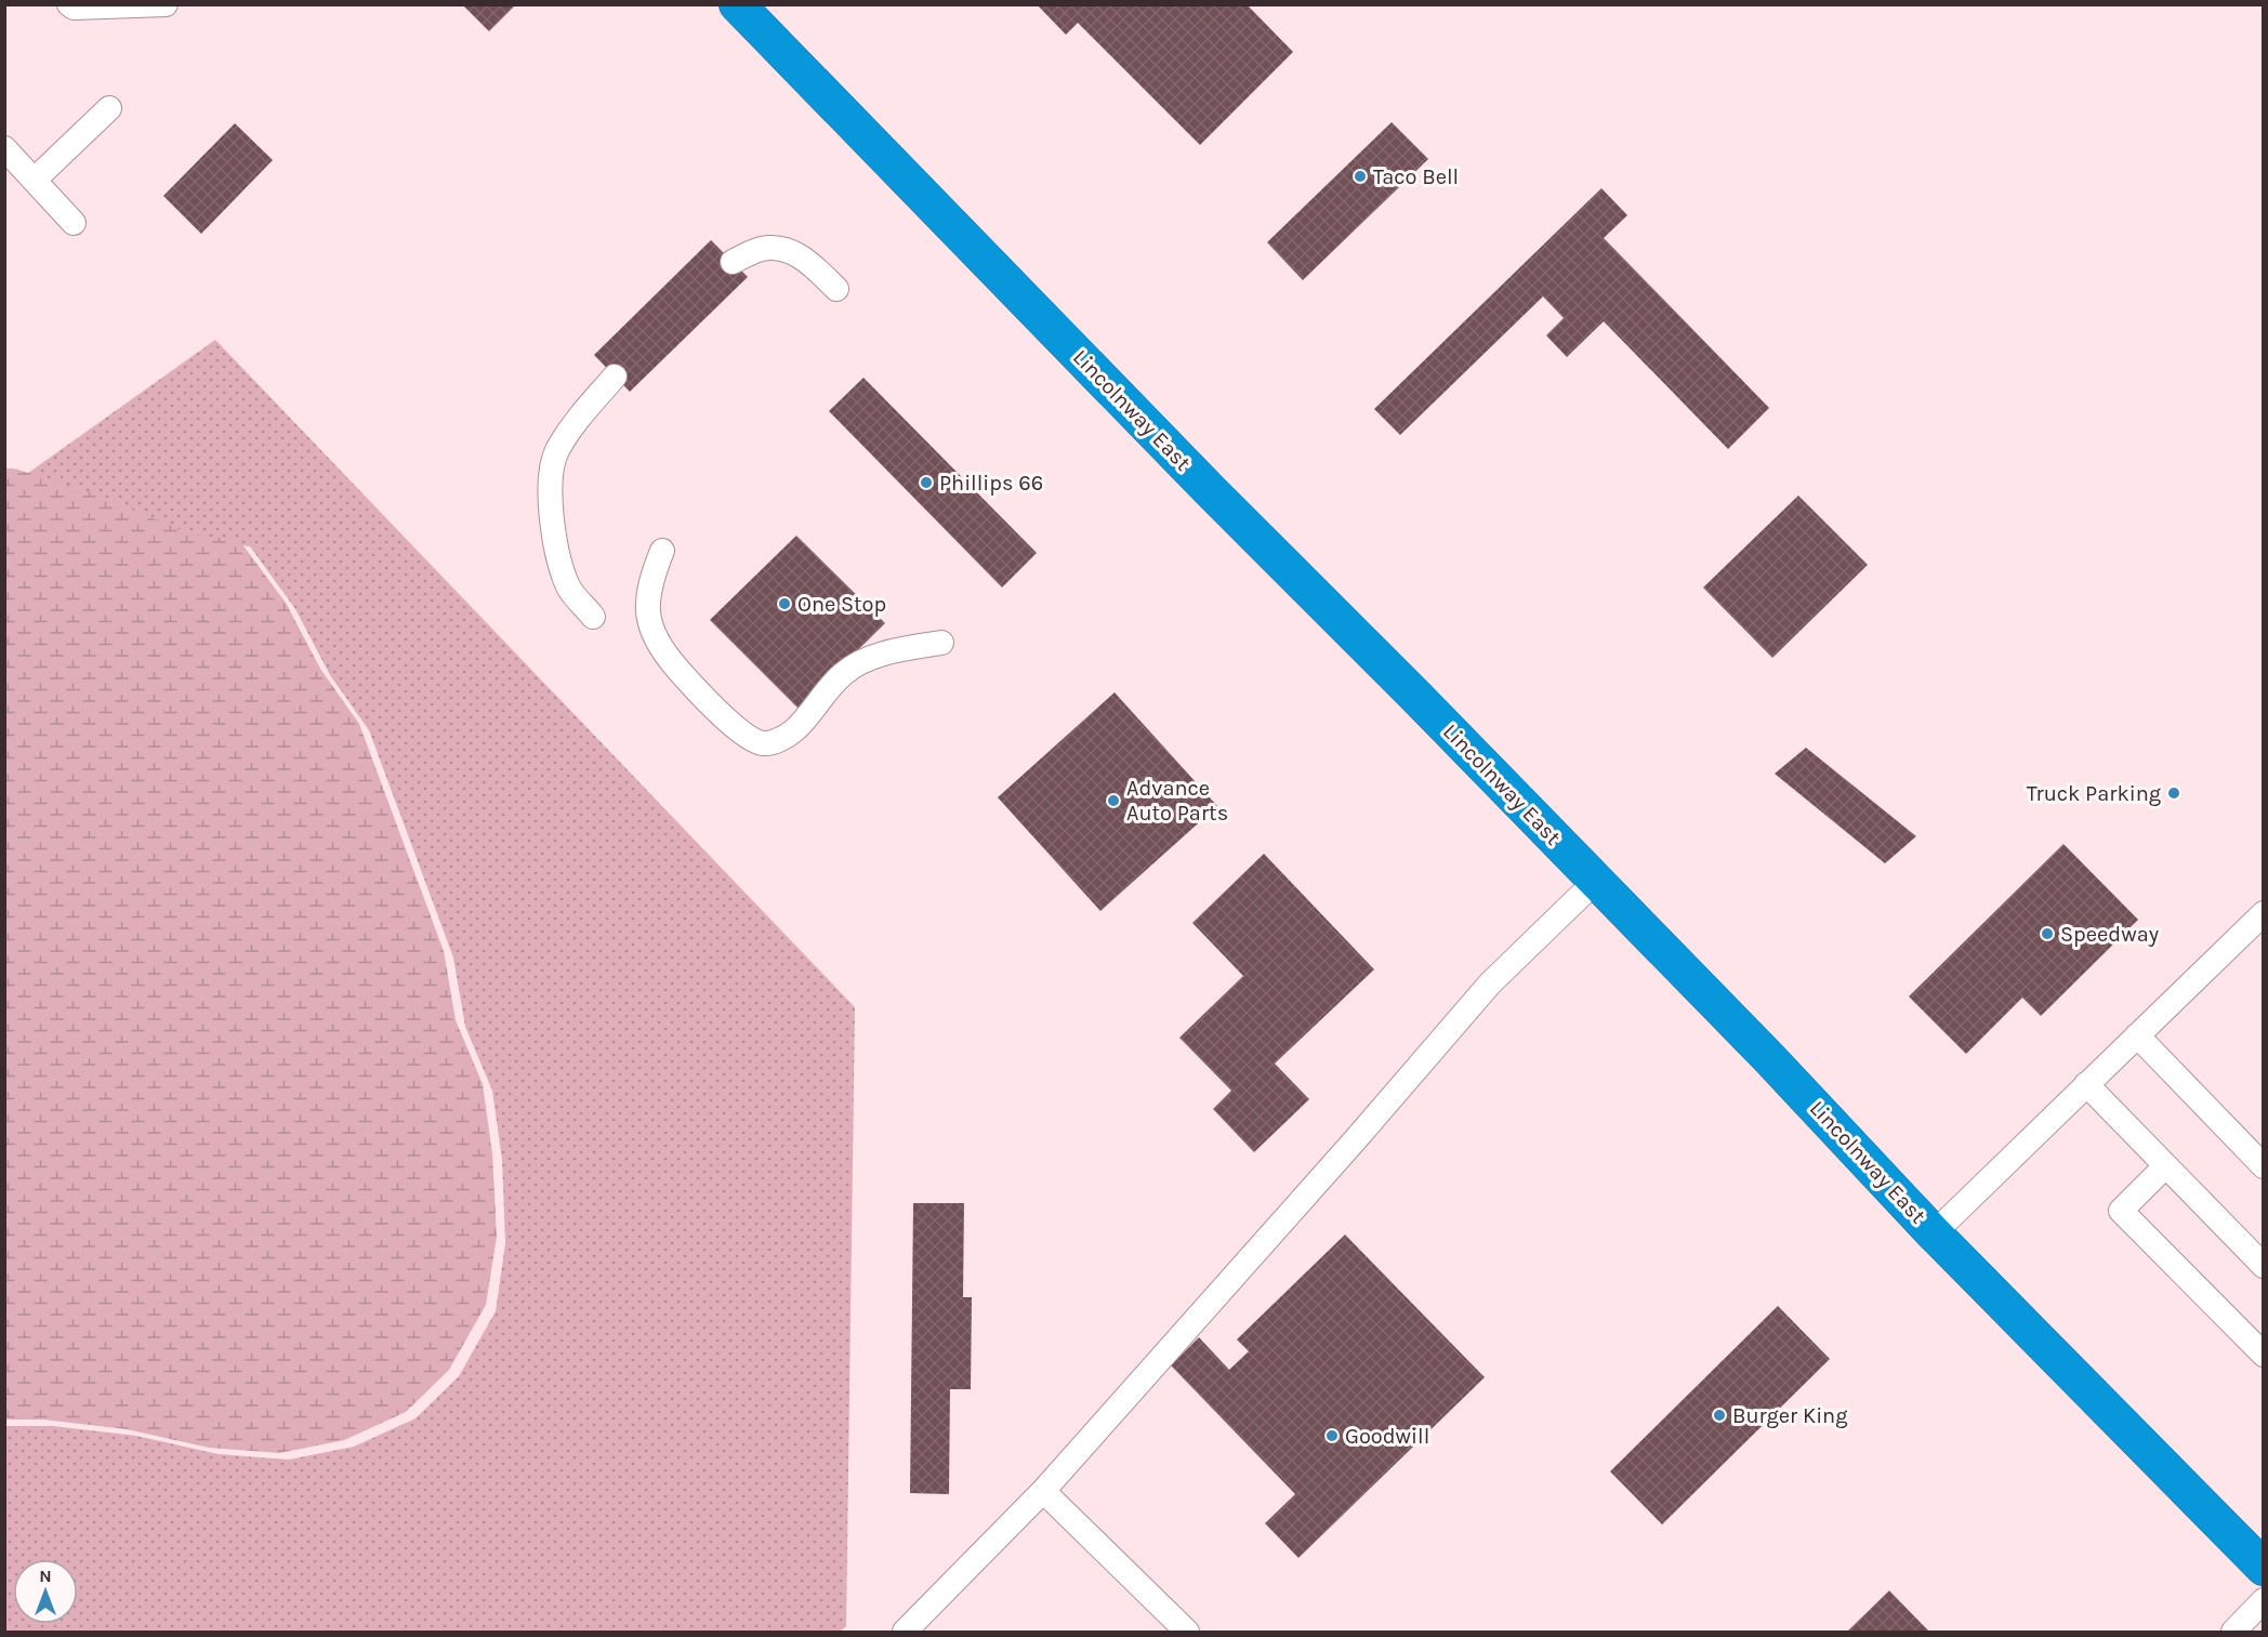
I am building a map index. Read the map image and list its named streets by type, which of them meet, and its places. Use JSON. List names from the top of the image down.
{
  "streets": {
    "highway": ["Lincolnway East"]
  },
  "places": [
    "Taco Bell",
    "Phillips 66",
    "One Stop",
    "Truck Parking",
    "Advance Auto Parts",
    "Speedway",
    "Burger King",
    "Goodwill"
  ],
  "north": "top"
}
